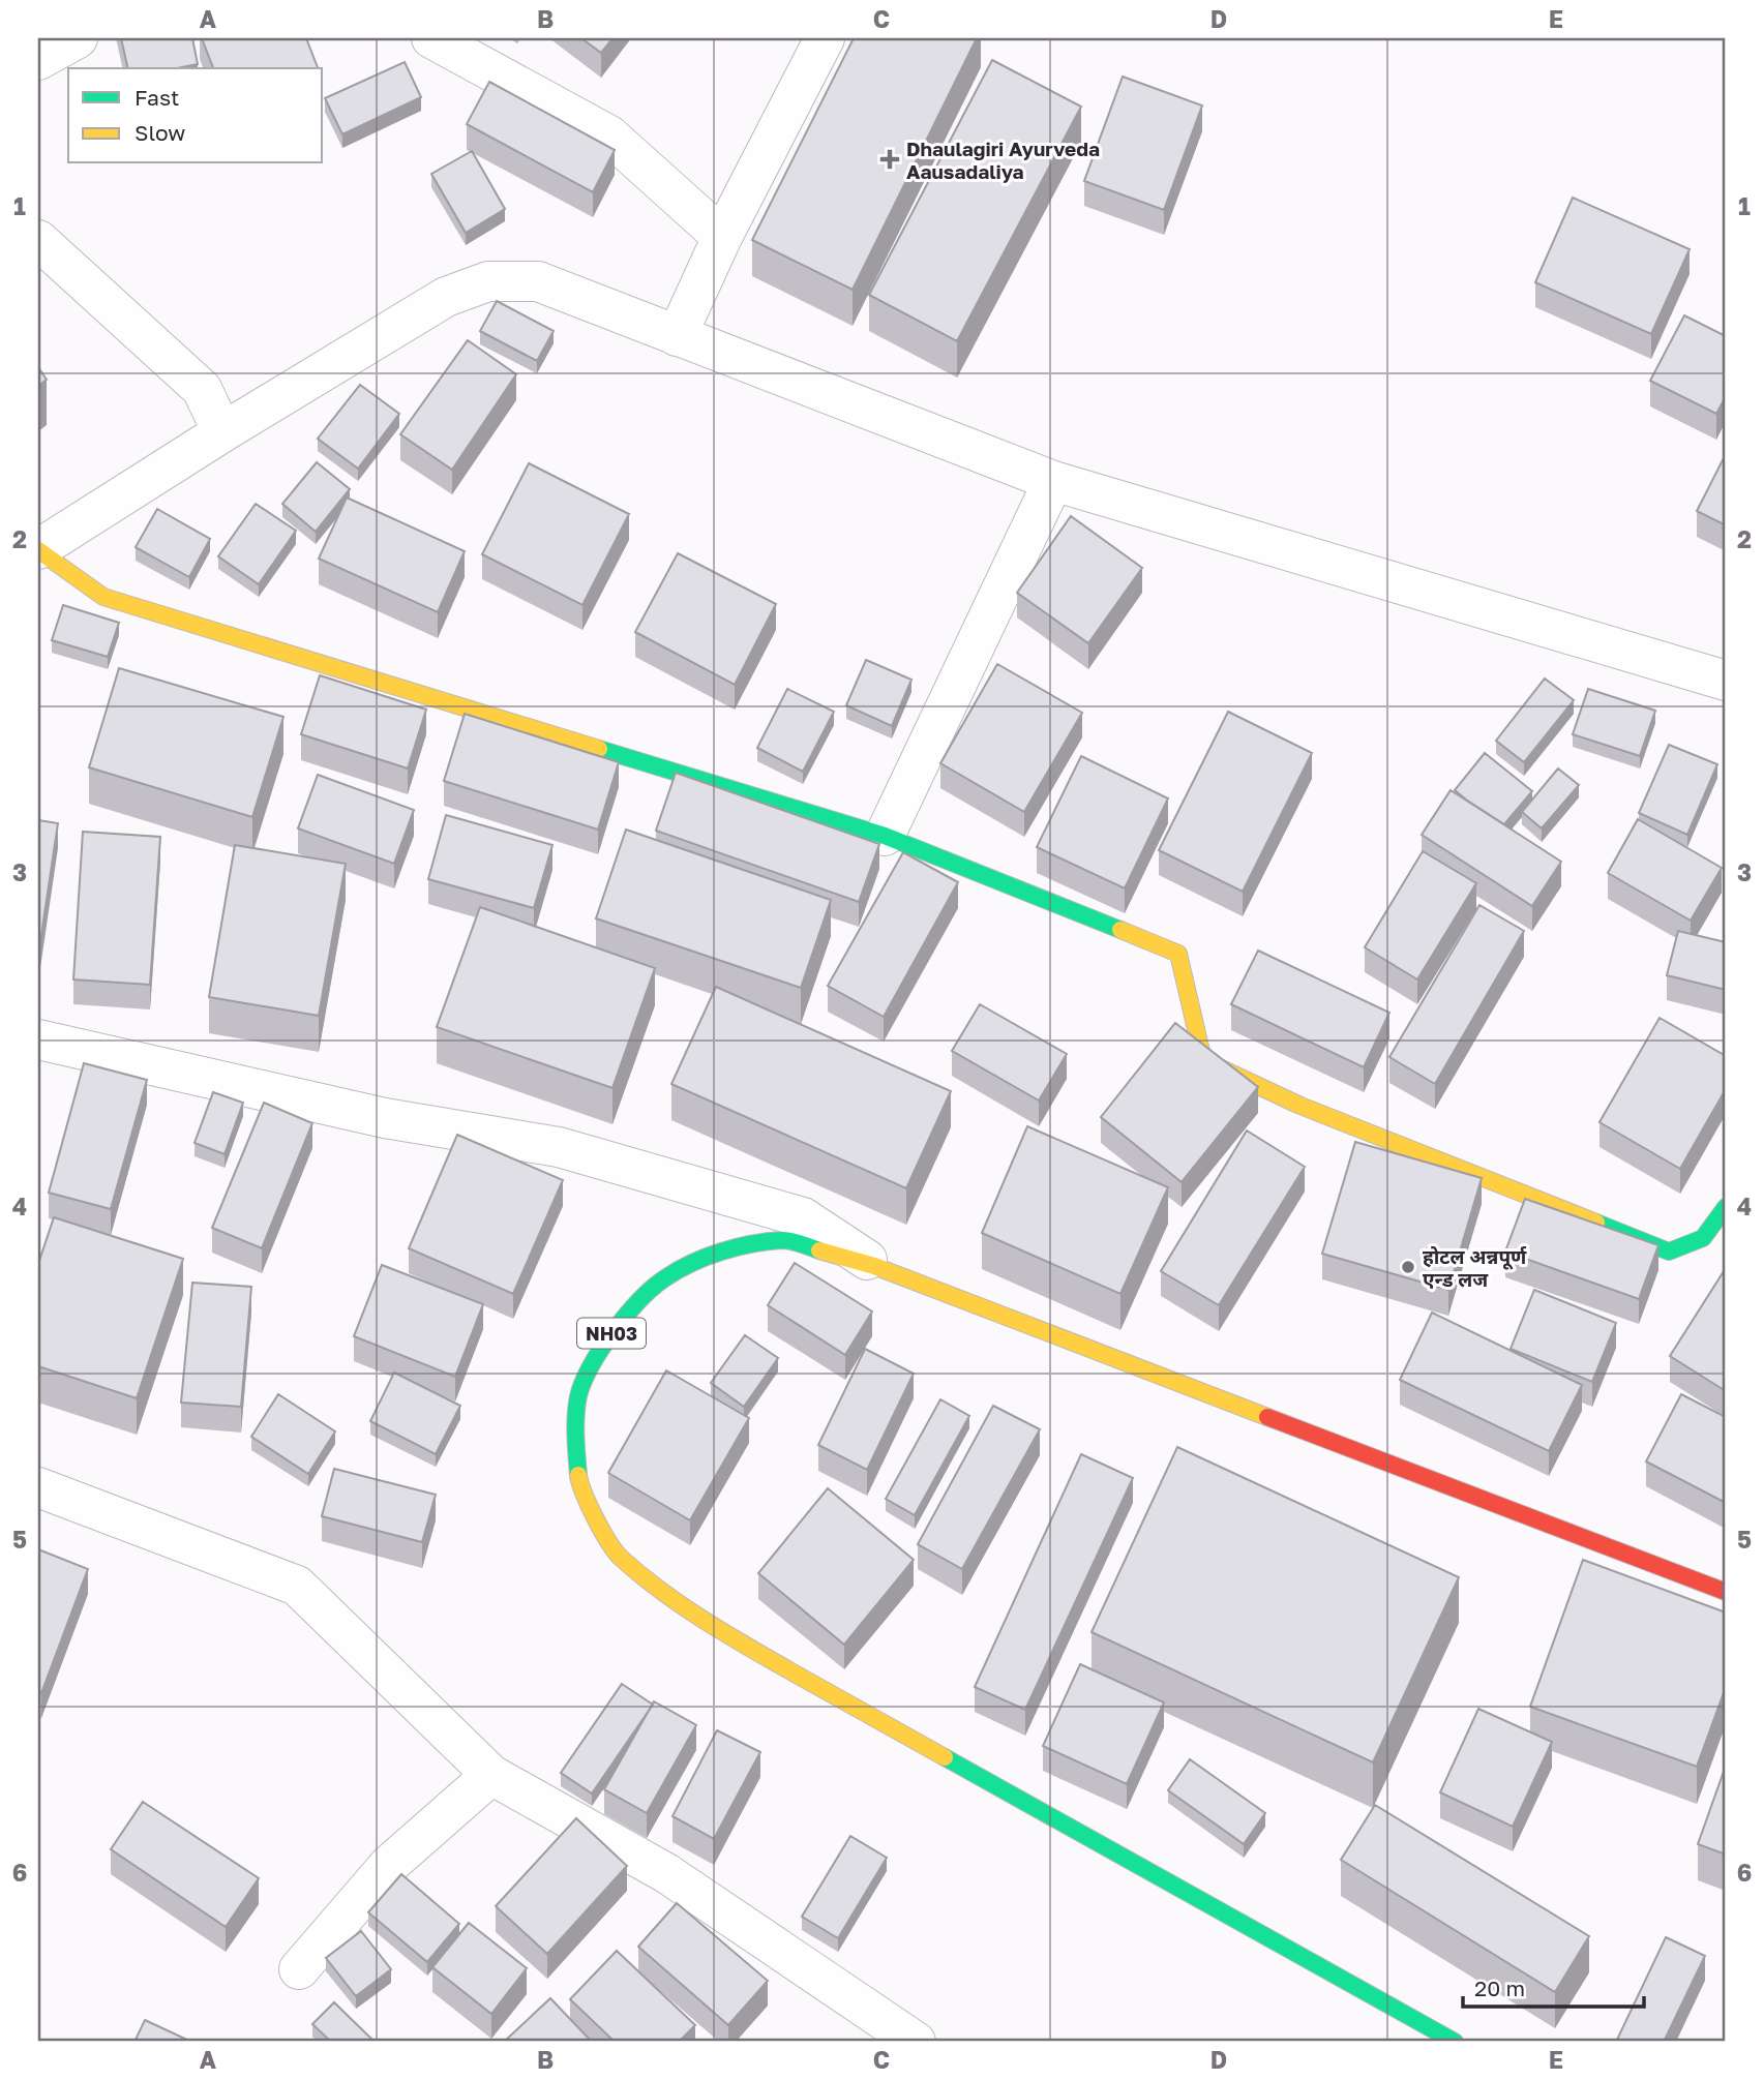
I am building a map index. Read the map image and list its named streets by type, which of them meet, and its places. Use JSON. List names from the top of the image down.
{
  "streets": {
    "main road": ["NH03"]
  },
  "places": {
    "health": ["Dhaulagiri Ayurveda Aausadaliya"],
    "other": ["होटल अन्नपूर्ण एन्ड लज"]
  },
  "legend": ["Fast", "Slow"],
  "scale_bar": "20 m",
  "grid": {
    "columns": [
      "A",
      "B",
      "C",
      "D",
      "E"
    ],
    "rows": [
      "1",
      "2",
      "3",
      "4",
      "5",
      "6"
    ]
  }
}
